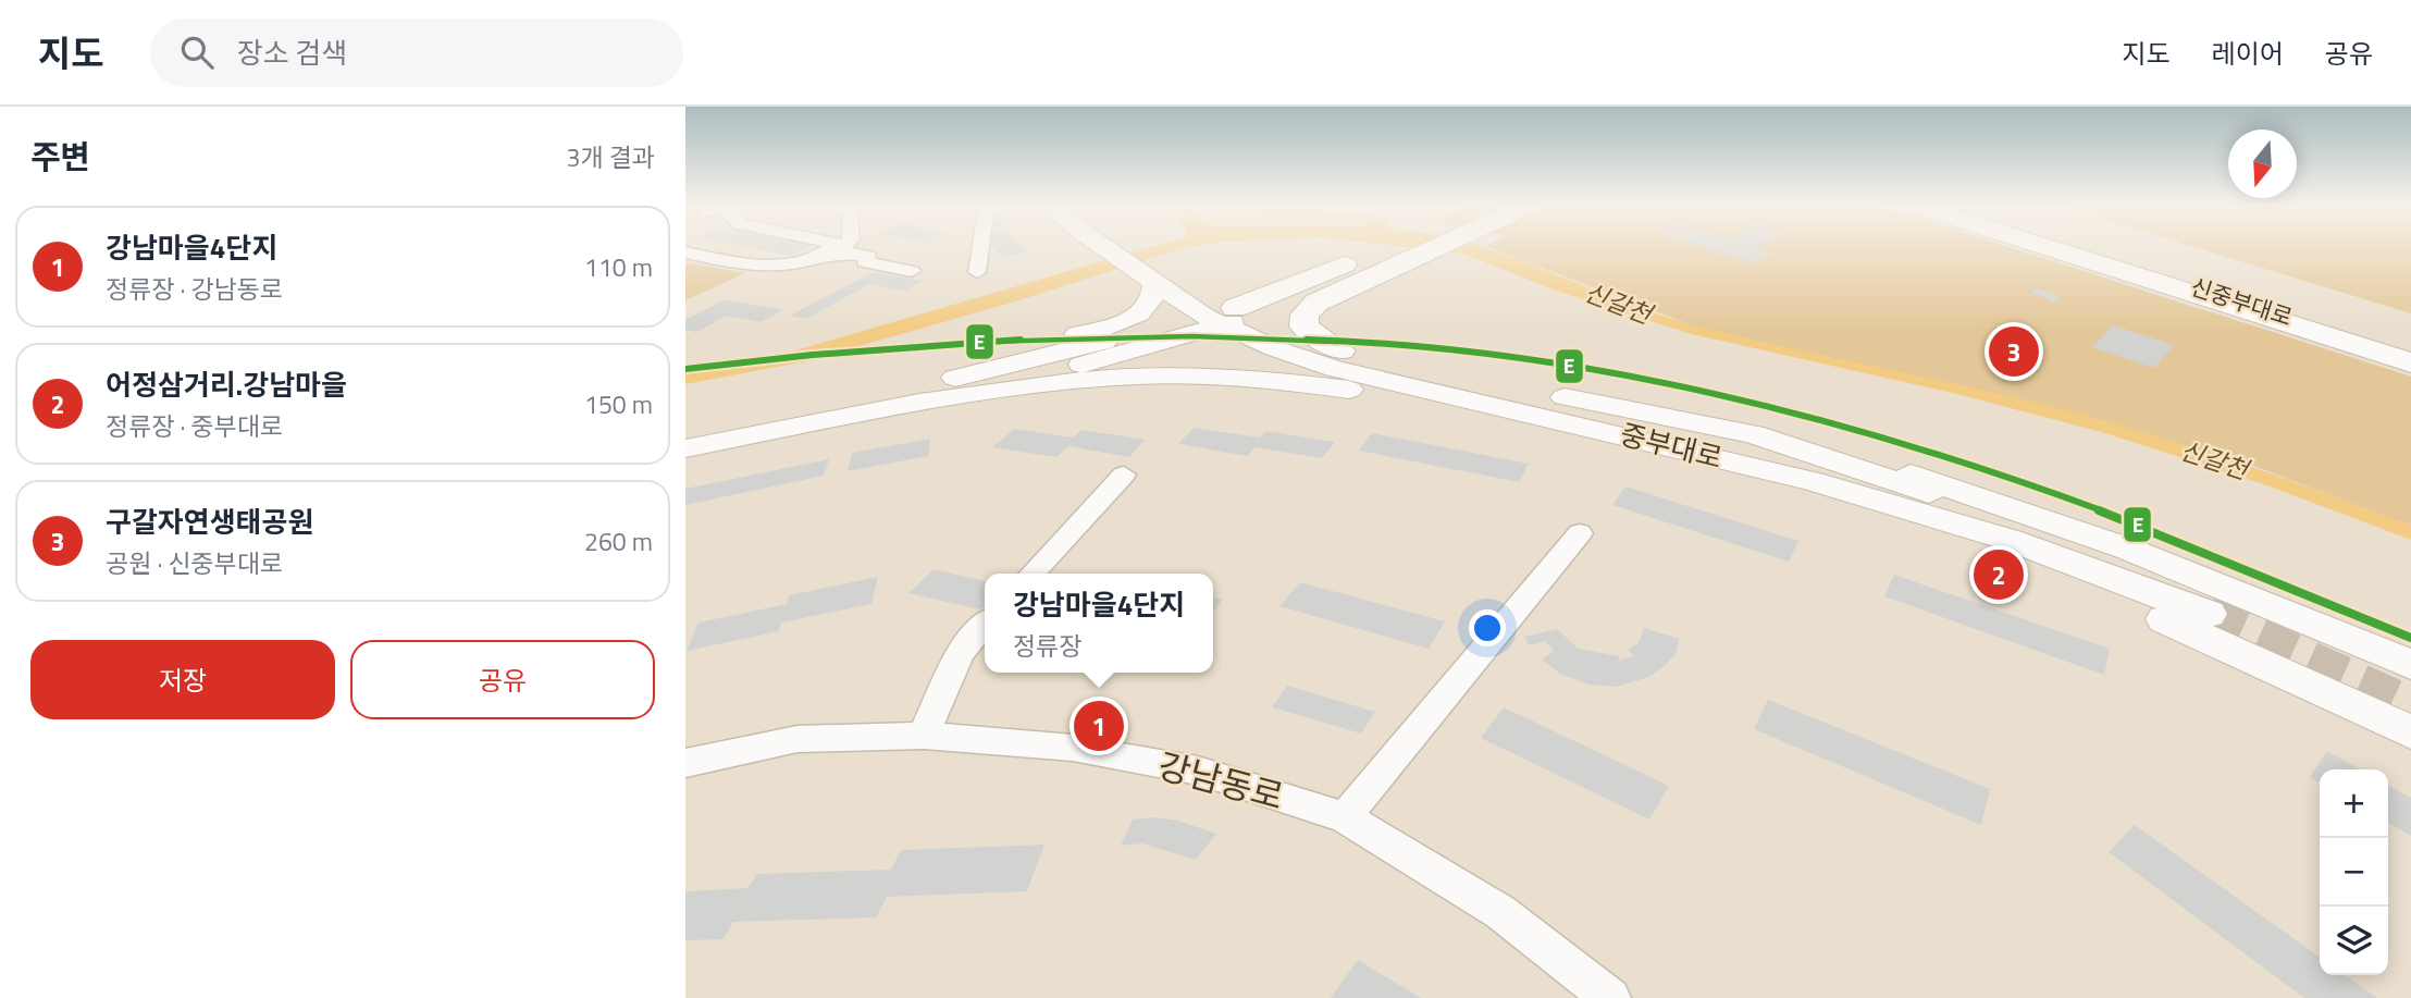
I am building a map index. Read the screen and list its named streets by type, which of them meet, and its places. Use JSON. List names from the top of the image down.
{
  "streets": {
    "highway": ["신중부대로"],
    "main road": ["중부대로"],
    "street": ["강남동로"]
  },
  "water": ["신갈천"],
  "lines": ["transit line E"],
  "north": "bottom",
  "page": {
    "header": "지도",
    "search": "장소 검색",
    "nav": ["지도", "레이어", "공유"],
    "heading": ["주변", "3개 결과"],
    "list": [
      {
        "mark": "1",
        "name": "강남마을4단지",
        "note": "정류장 · 강남동로",
        "value": "110 m"
      },
      {
        "mark": "2",
        "name": "어정삼거리.강남마을",
        "note": "정류장 · 중부대로",
        "value": "150 m"
      },
      {
        "mark": "3",
        "name": "구갈자연생태공원",
        "note": "공원 · 신중부대로",
        "value": "260 m"
      }
    ],
    "pins": ["3", "2", "1"],
    "popup": ["강남마을4단지", "정류장"],
    "buttons": ["저장", "공유"],
    "map_buttons": ["+", "−"]
  }
}
